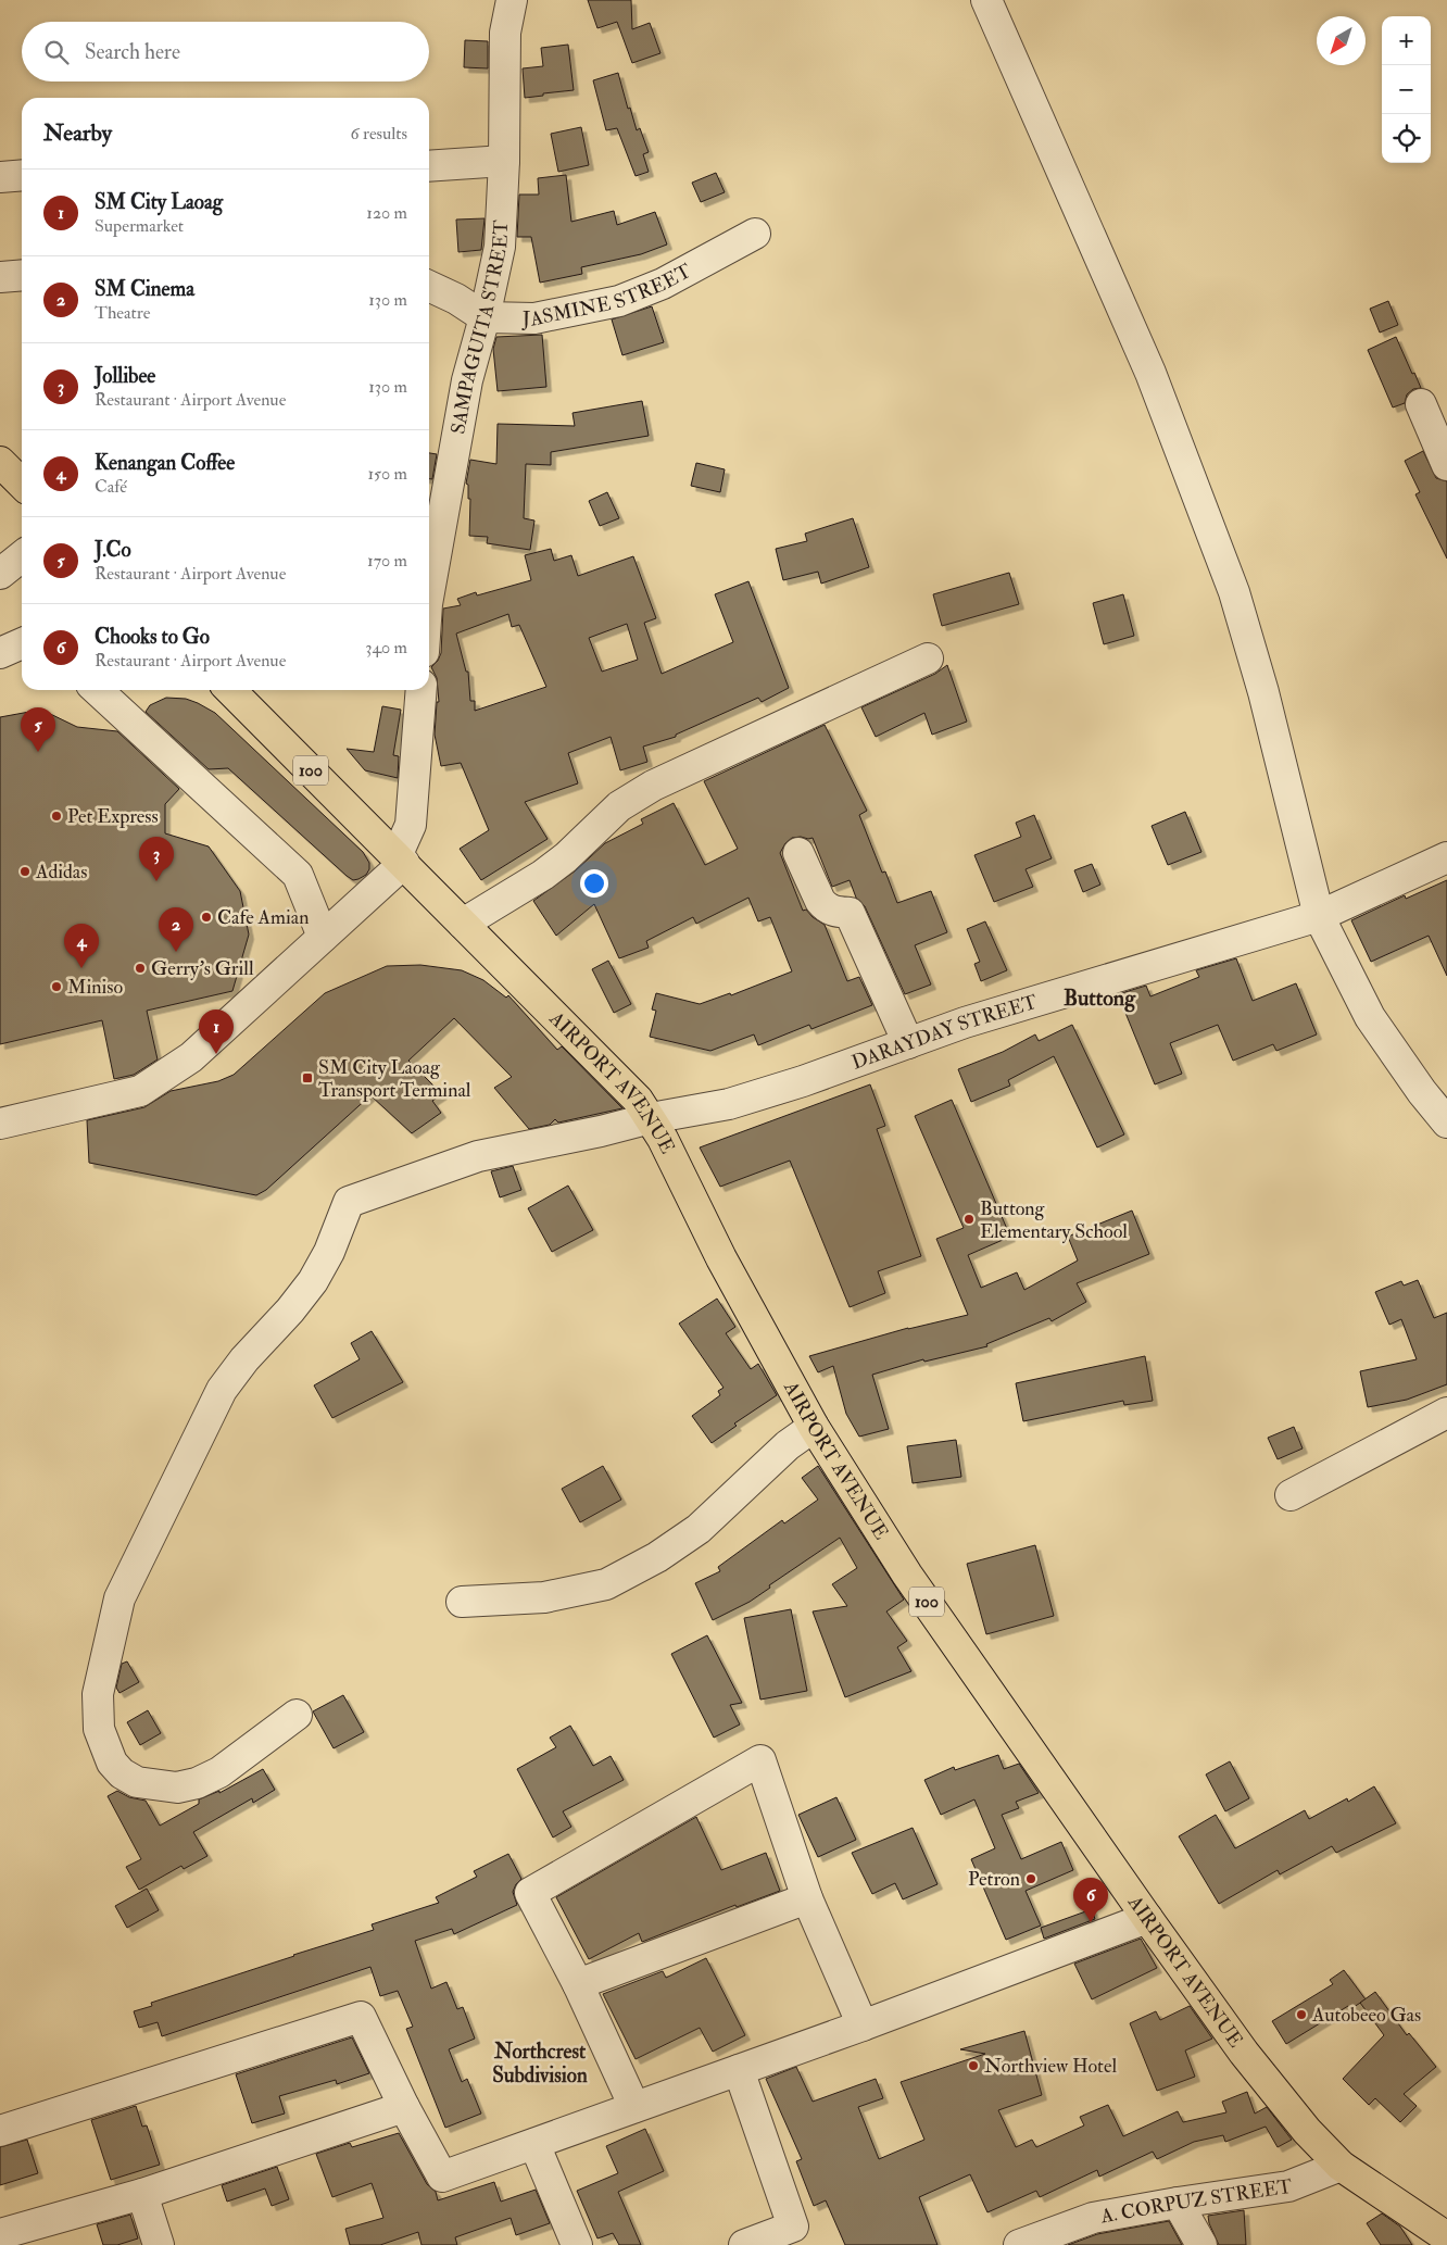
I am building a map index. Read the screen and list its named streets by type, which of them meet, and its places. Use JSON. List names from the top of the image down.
{
  "streets": {
    "main road": ["100", "AIRPORT AVENUE"],
    "street": [
      "JASMINE STREET",
      "SAMPAGUITA STREET",
      "DARAYDAY STREET",
      "A. CORPUZ STREET"
    ]
  },
  "crossings": [
    ["JASMINE STREET", "SAMPAGUITA STREET"],
    ["DARAYDAY STREET", "AIRPORT AVENUE"],
    ["AIRPORT AVENUE", "A. CORPUZ STREET"]
  ],
  "districts": ["Buttong", "Northcrest Subdivision"],
  "places": {
    "other": [
      "Pet Express",
      "Adidas",
      "Cafe Amian",
      "Gerry’s Grill",
      "Miniso",
      "Buttong Elementary School",
      "Petron",
      "Autobeeo Gas",
      "Northview Hotel"
    ],
    "transit": ["SM City Laoag Transport Terminal"]
  },
  "north": "bottom left",
  "page": {
    "map_buttons": ["+", "−"],
    "search": "Search here",
    "heading": ["Nearby", "6 results"],
    "list": [
      {
        "mark": "1",
        "name": "SM City Laoag",
        "note": "Supermarket",
        "value": "120 m"
      },
      {
        "mark": "2",
        "name": "SM Cinema",
        "note": "Theatre",
        "value": "130 m"
      },
      {
        "mark": "3",
        "name": "Jollibee",
        "note": "Restaurant · Airport Avenue",
        "value": "130 m"
      },
      {
        "mark": "4",
        "name": "Kenangan Coffee",
        "note": "Café",
        "value": "150 m"
      },
      {
        "mark": "5",
        "name": "J.Co",
        "note": "Restaurant · Airport Avenue",
        "value": "170 m"
      },
      {
        "mark": "6",
        "name": "Chooks to Go",
        "note": "Restaurant · Airport Avenue",
        "value": "340 m"
      }
    ],
    "pins": [
      "5",
      "3",
      "2",
      "4",
      "1",
      "6"
    ]
  }
}
